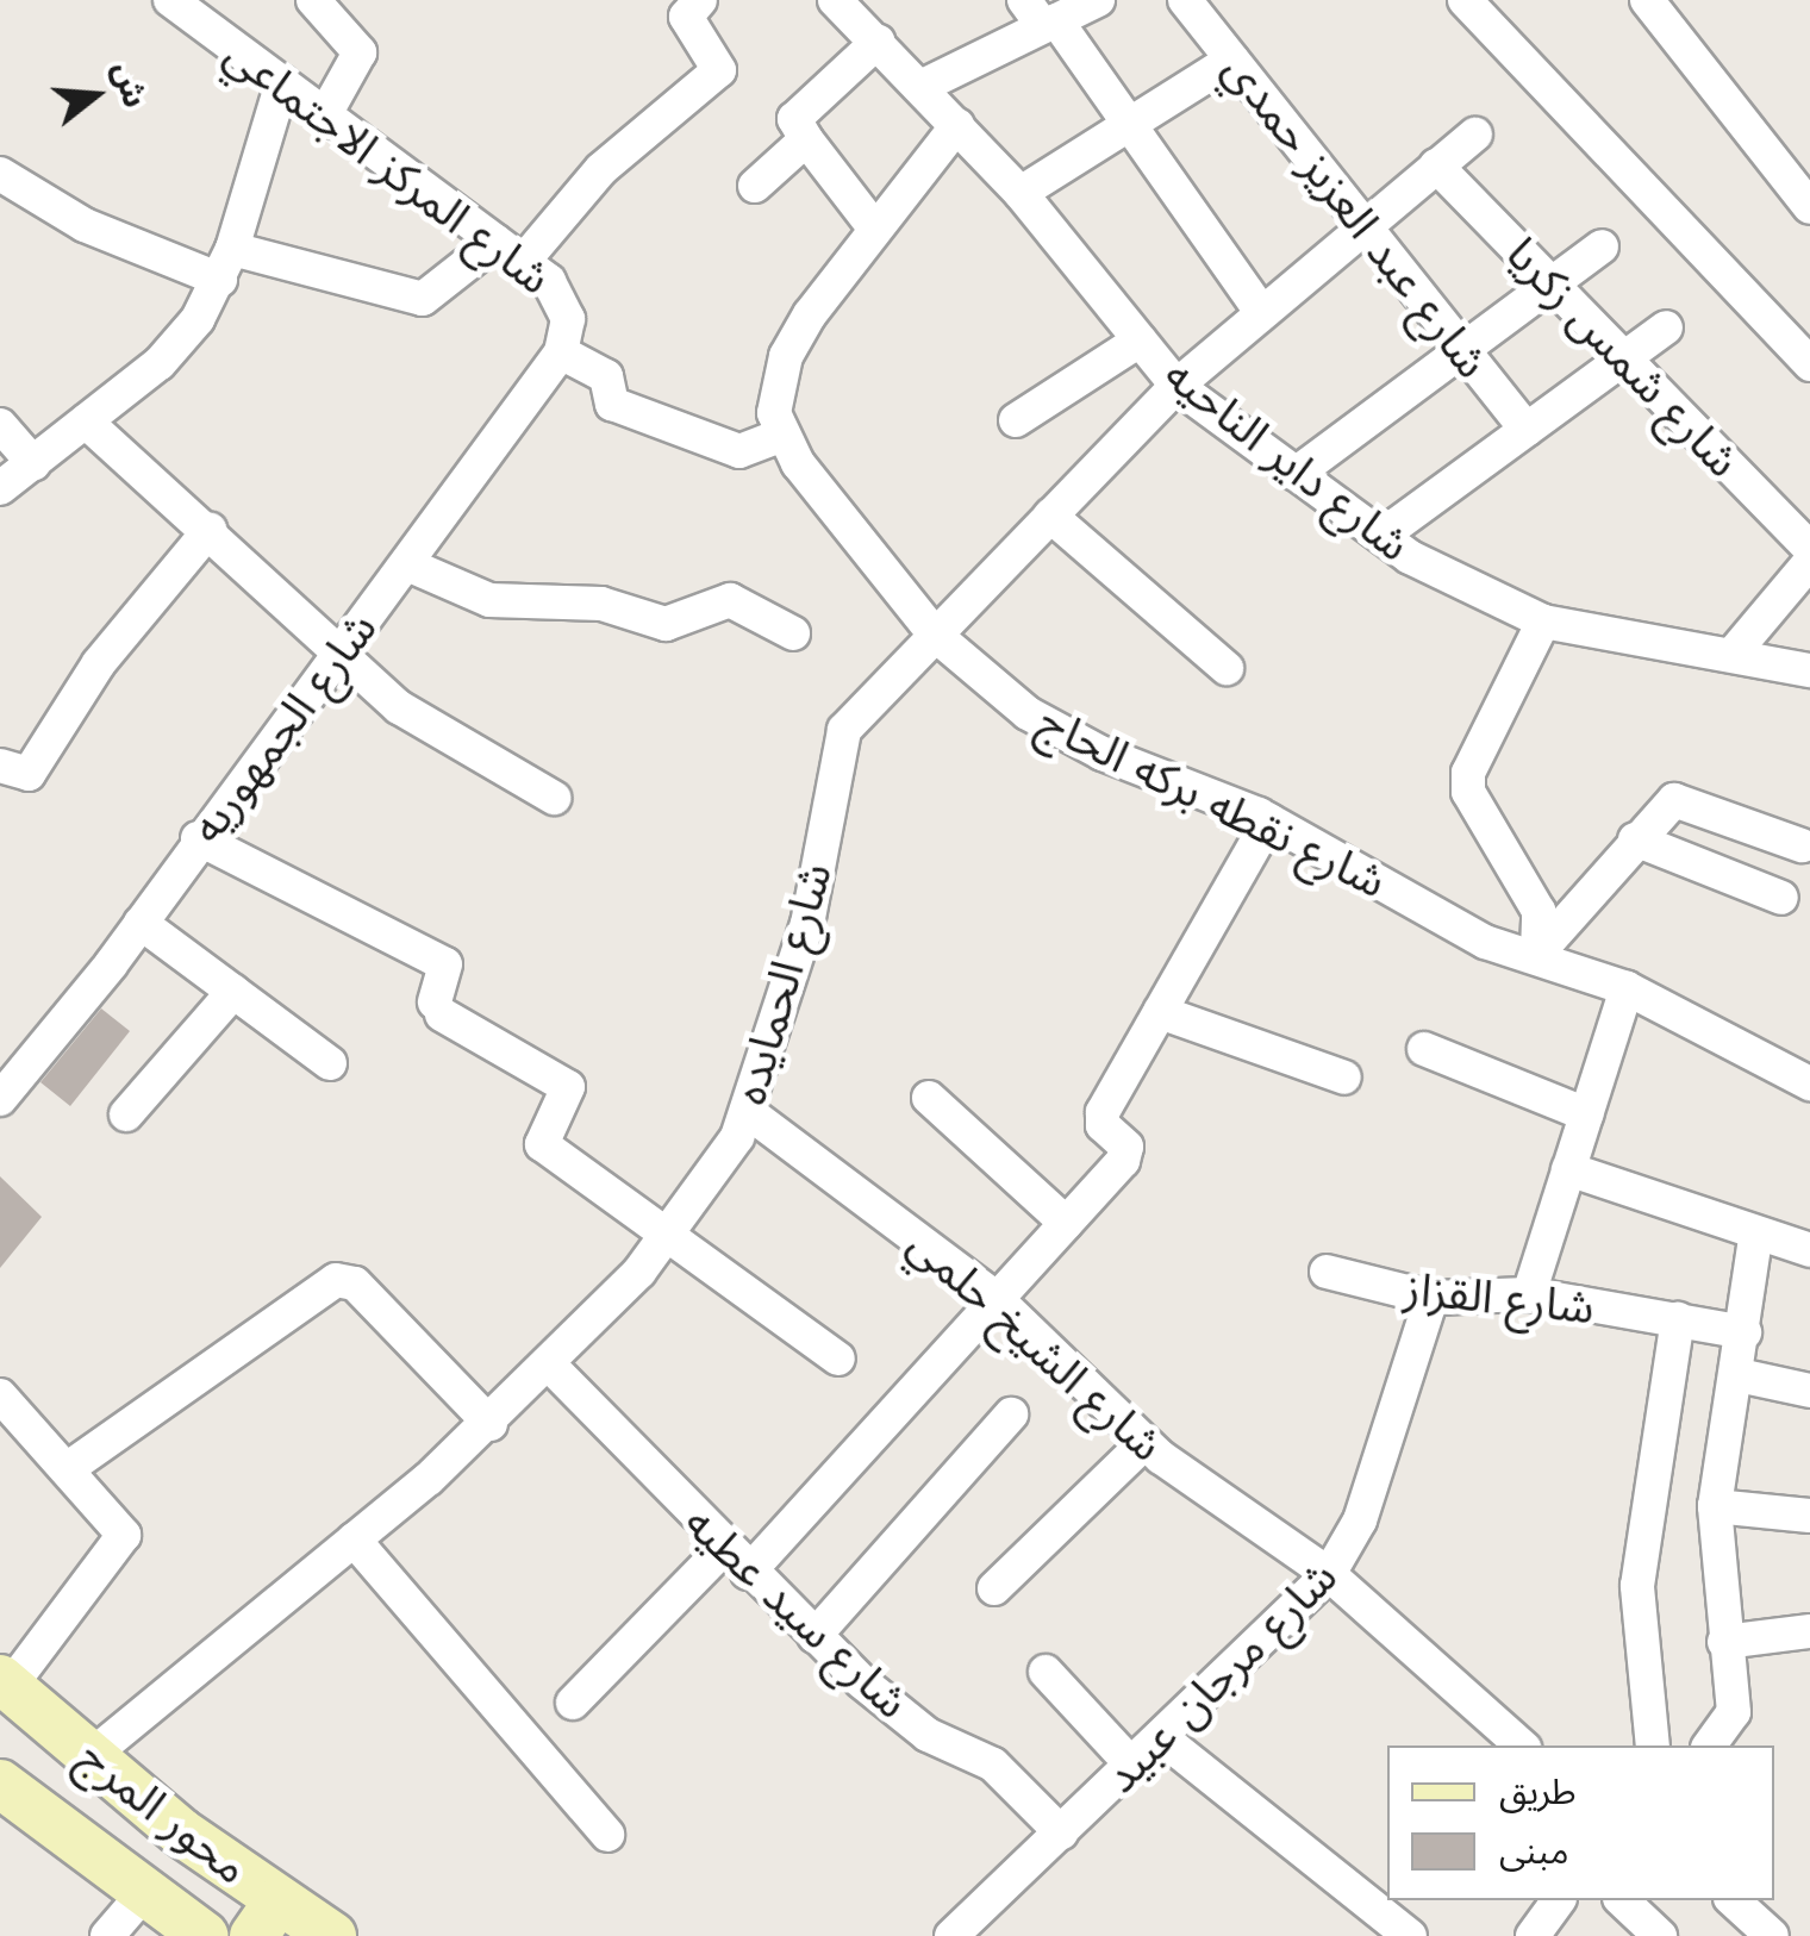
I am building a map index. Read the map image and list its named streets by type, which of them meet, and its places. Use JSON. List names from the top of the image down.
{
  "streets": {
    "main road": ["محور المرج"],
    "street": [
      "شارع المركز الاجتماعي",
      "شارع عبد العزيز حمدي",
      "شارع شمس زكريا",
      "شارع داير الناحيه",
      "شارع الجمهوريه",
      "شارع نقطه بركه الحاج",
      "شارع الحمايده",
      "شارع القزاز",
      "شارع الشيخ حلمي",
      "شارع سيد عطيه",
      "شارع مرجان عبيد"
    ]
  },
  "crossings": [
    ["شارع المركز الاجتماعي", "شارع الجمهوريه"],
    ["شارع عبد العزيز حمدي", "شارع الحمايده"],
    ["شارع شمس زكريا", "شارع الحمايده"],
    ["شارع داير الناحيه", "شارع الحمايده"],
    ["شارع نقطه بركه الحاج", "شارع الحمايده"],
    ["شارع الحمايده", "شارع الشيخ حلمي"],
    ["شارع الحمايده", "شارع سيد عطيه"],
    ["شارع الحمايده", "محور المرج"],
    ["شارع القزاز", "شارع مرجان عبيد"],
    ["شارع الشيخ حلمي", "شارع مرجان عبيد"],
    ["شارع سيد عطيه", "شارع مرجان عبيد"]
  ],
  "legend": ["طريق", "مبنى"],
  "north": "right"
}
